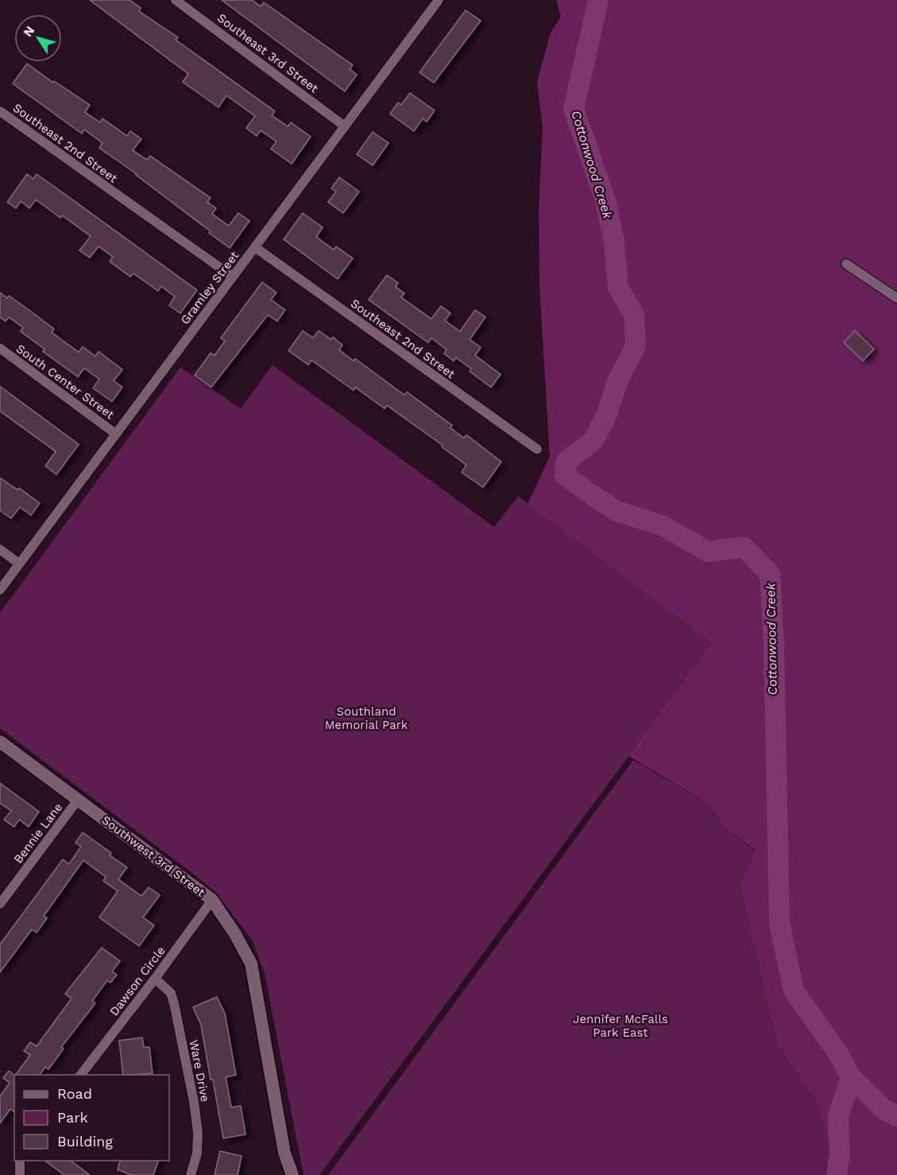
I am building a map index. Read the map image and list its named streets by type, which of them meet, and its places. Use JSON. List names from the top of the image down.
{
  "streets": {
    "street": [
      "Southeast 3rd Street",
      "Southeast 2nd Street",
      "Gramley Street",
      "South Center Street",
      "Bennie Lane",
      "Southwest 3rd Street",
      "Dawson Circle",
      "Ware Drive"
    ]
  },
  "crossings": [
    ["Southeast 3rd Street", "Gramley Street"],
    ["Southeast 2nd Street", "Gramley Street"],
    ["Gramley Street", "South Center Street"],
    ["Bennie Lane", "Southwest 3rd Street"],
    ["Southwest 3rd Street", "Dawson Circle"],
    ["Dawson Circle", "Ware Drive"]
  ],
  "water": ["Cottonwood Creek"],
  "parks": ["Southland Memorial Park", "Jennifer McFalls Park East"],
  "legend": ["Road", "Park", "Building"],
  "north": "top left"
}
